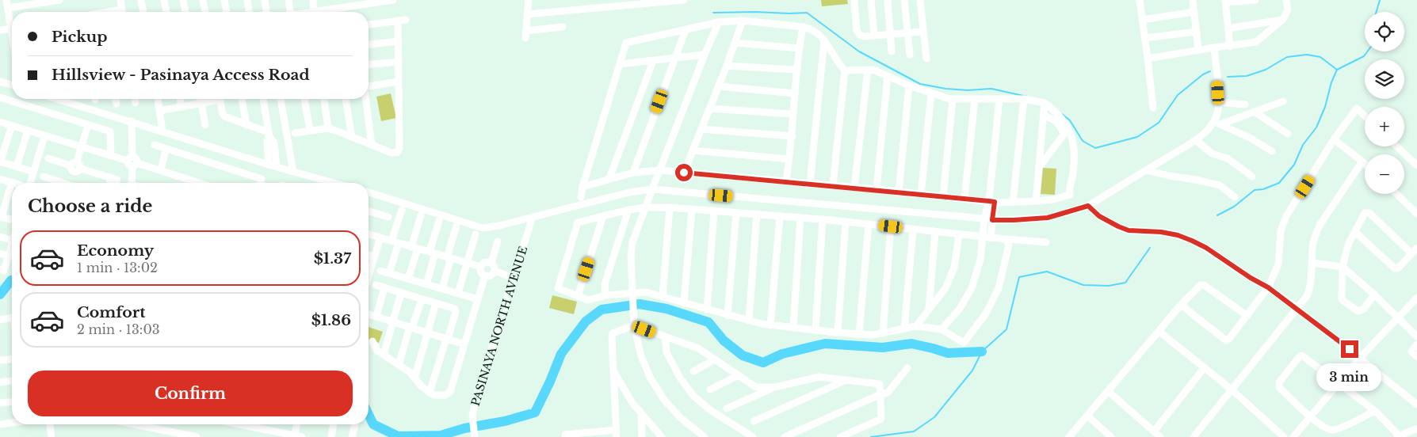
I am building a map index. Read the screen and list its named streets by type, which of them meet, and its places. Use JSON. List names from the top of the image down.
{
  "streets": {
    "street": ["PASINAYA NORTH AVENUE"]
  },
  "page": {
    "map_buttons": ["+", "−"],
    "banner": ["Pickup", "Hillsview - Pasinaya Access Road"],
    "heading": "Choose a ride",
    "list": [
      {
        "name": "Economy",
        "note": "1 min · 13:02",
        "value": "$1.37"
      },
      {
        "name": "Comfort",
        "note": "2 min · 13:03",
        "value": "$1.86"
      }
    ],
    "buttons": "Confirm",
    "bubble": "3 min"
  }
}
